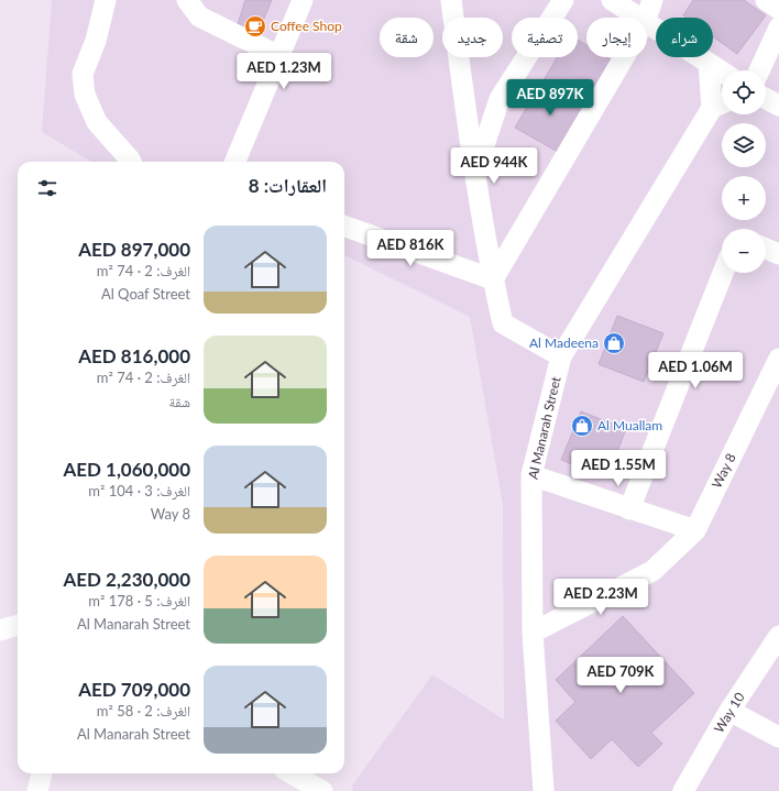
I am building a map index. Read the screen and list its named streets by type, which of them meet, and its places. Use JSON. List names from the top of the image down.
{
  "streets": {
    "street": ["Al Manarah Street", "Way 8", "Way 10"]
  },
  "crossings": [
    ["Al Manarah Street", "Way 8"]
  ],
  "places": {
    "cafe": ["Coffee Shop"],
    "shop": ["Al Madeena", "Al Muallam"]
  },
  "page": {
    "chip": [
      "شراء",
      "إيجار",
      "تصفية",
      "جديد",
      "شقة"
    ],
    "price": [
      "AED 1.23M",
      "AED 897K",
      "AED 944K",
      "AED 816K",
      "AED 1.06M",
      "AED 1.55M",
      "AED 2.23M",
      "AED 709K"
    ],
    "map_buttons": ["+", "−"],
    "heading": "العقارات: 8",
    "list": [
      {
        "name": "AED 897,000",
        "note": "الغرف: 2 · 74 m² · Al Qoaf Street"
      },
      {
        "name": "AED 816,000",
        "note": "الغرف: 2 · 74 m² · شقة"
      },
      {
        "name": "AED 1,060,000",
        "note": "الغرف: 3 · 104 m² · Way 8"
      },
      {
        "name": "AED 2,230,000",
        "note": "الغرف: 5 · 178 m² · Al Manarah Street"
      },
      {
        "name": "AED 709,000",
        "note": "الغرف: 2 · 58 m² · Al Manarah Street"
      }
    ]
  }
}
